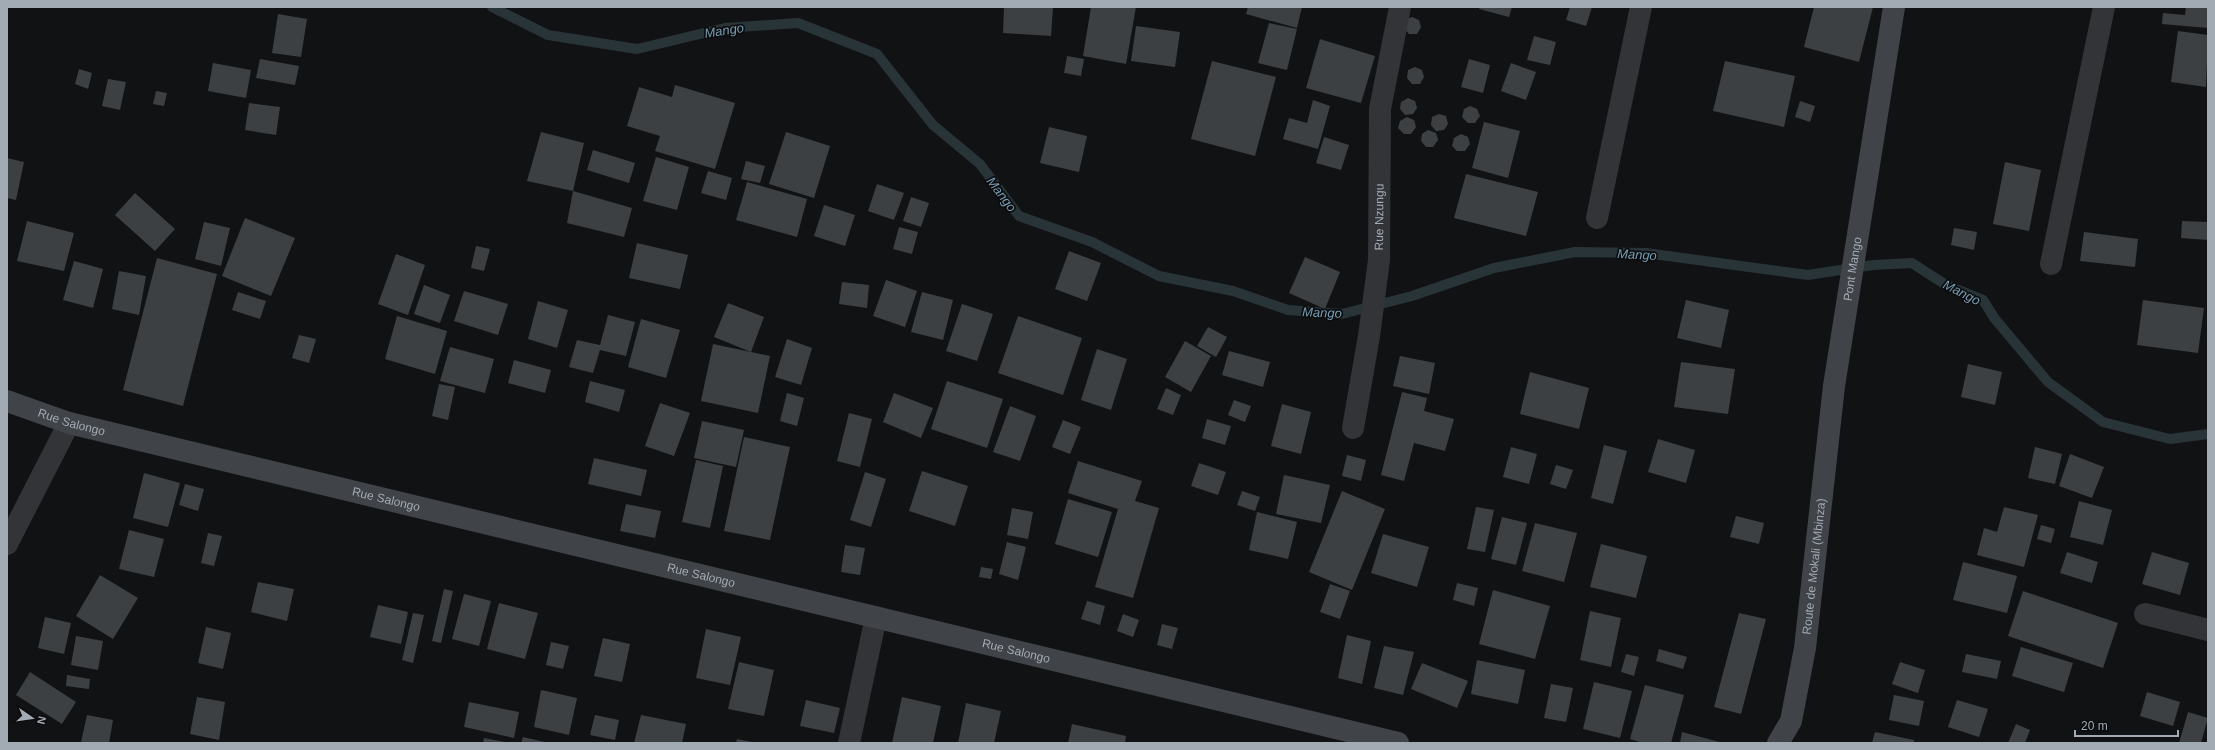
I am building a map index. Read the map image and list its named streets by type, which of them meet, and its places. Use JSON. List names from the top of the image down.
{
  "streets": {
    "street": [
      "Rue Nzungu",
      "Pont Mango",
      "Rue Salongo",
      "Route de Mokali (Mbinza)"
    ]
  },
  "crossings": [
    ["Pont Mango", "Route de Mokali (Mbinza)"]
  ],
  "water": ["Mango"],
  "scale_bar": "20 m",
  "north": "right"
}
